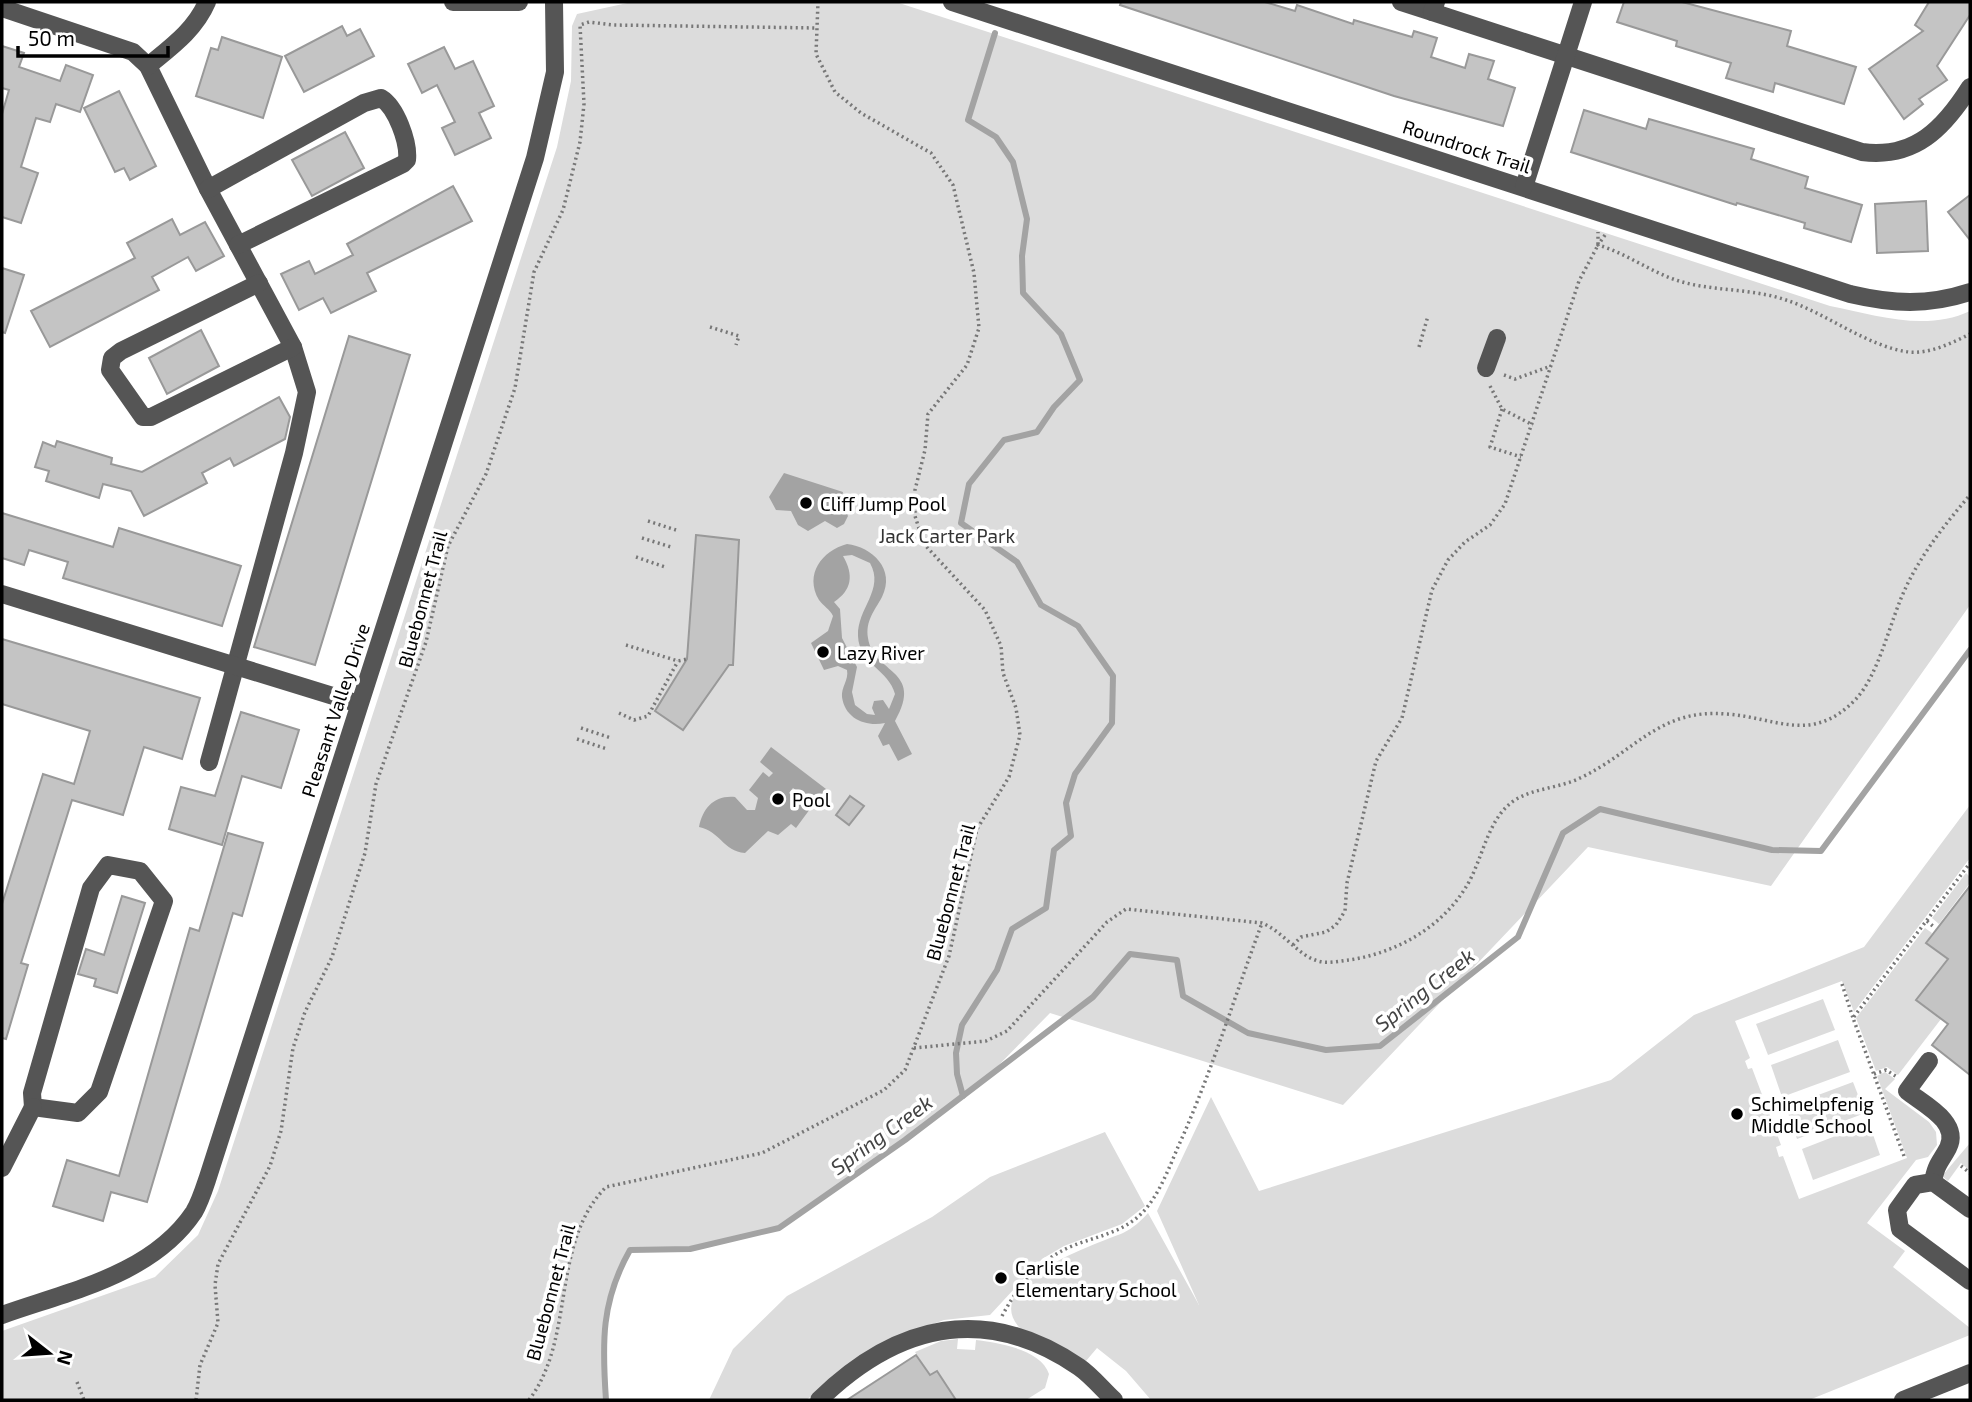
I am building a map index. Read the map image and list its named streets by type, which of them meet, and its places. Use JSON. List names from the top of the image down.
{
  "streets": {
    "street": ["Roundrock Trail", "Pleasant Valley Drive"],
    "path": ["Bluebonnet Trail"]
  },
  "water": ["Spring Creek"],
  "parks": ["Jack Carter Park"],
  "places": [
    "Cliff Jump Pool",
    "Lazy River",
    "Pool",
    "Schimelpfenig Middle School",
    "Carlisle Elementary School"
  ],
  "scale_bar": "50 m",
  "north": "right"
}
